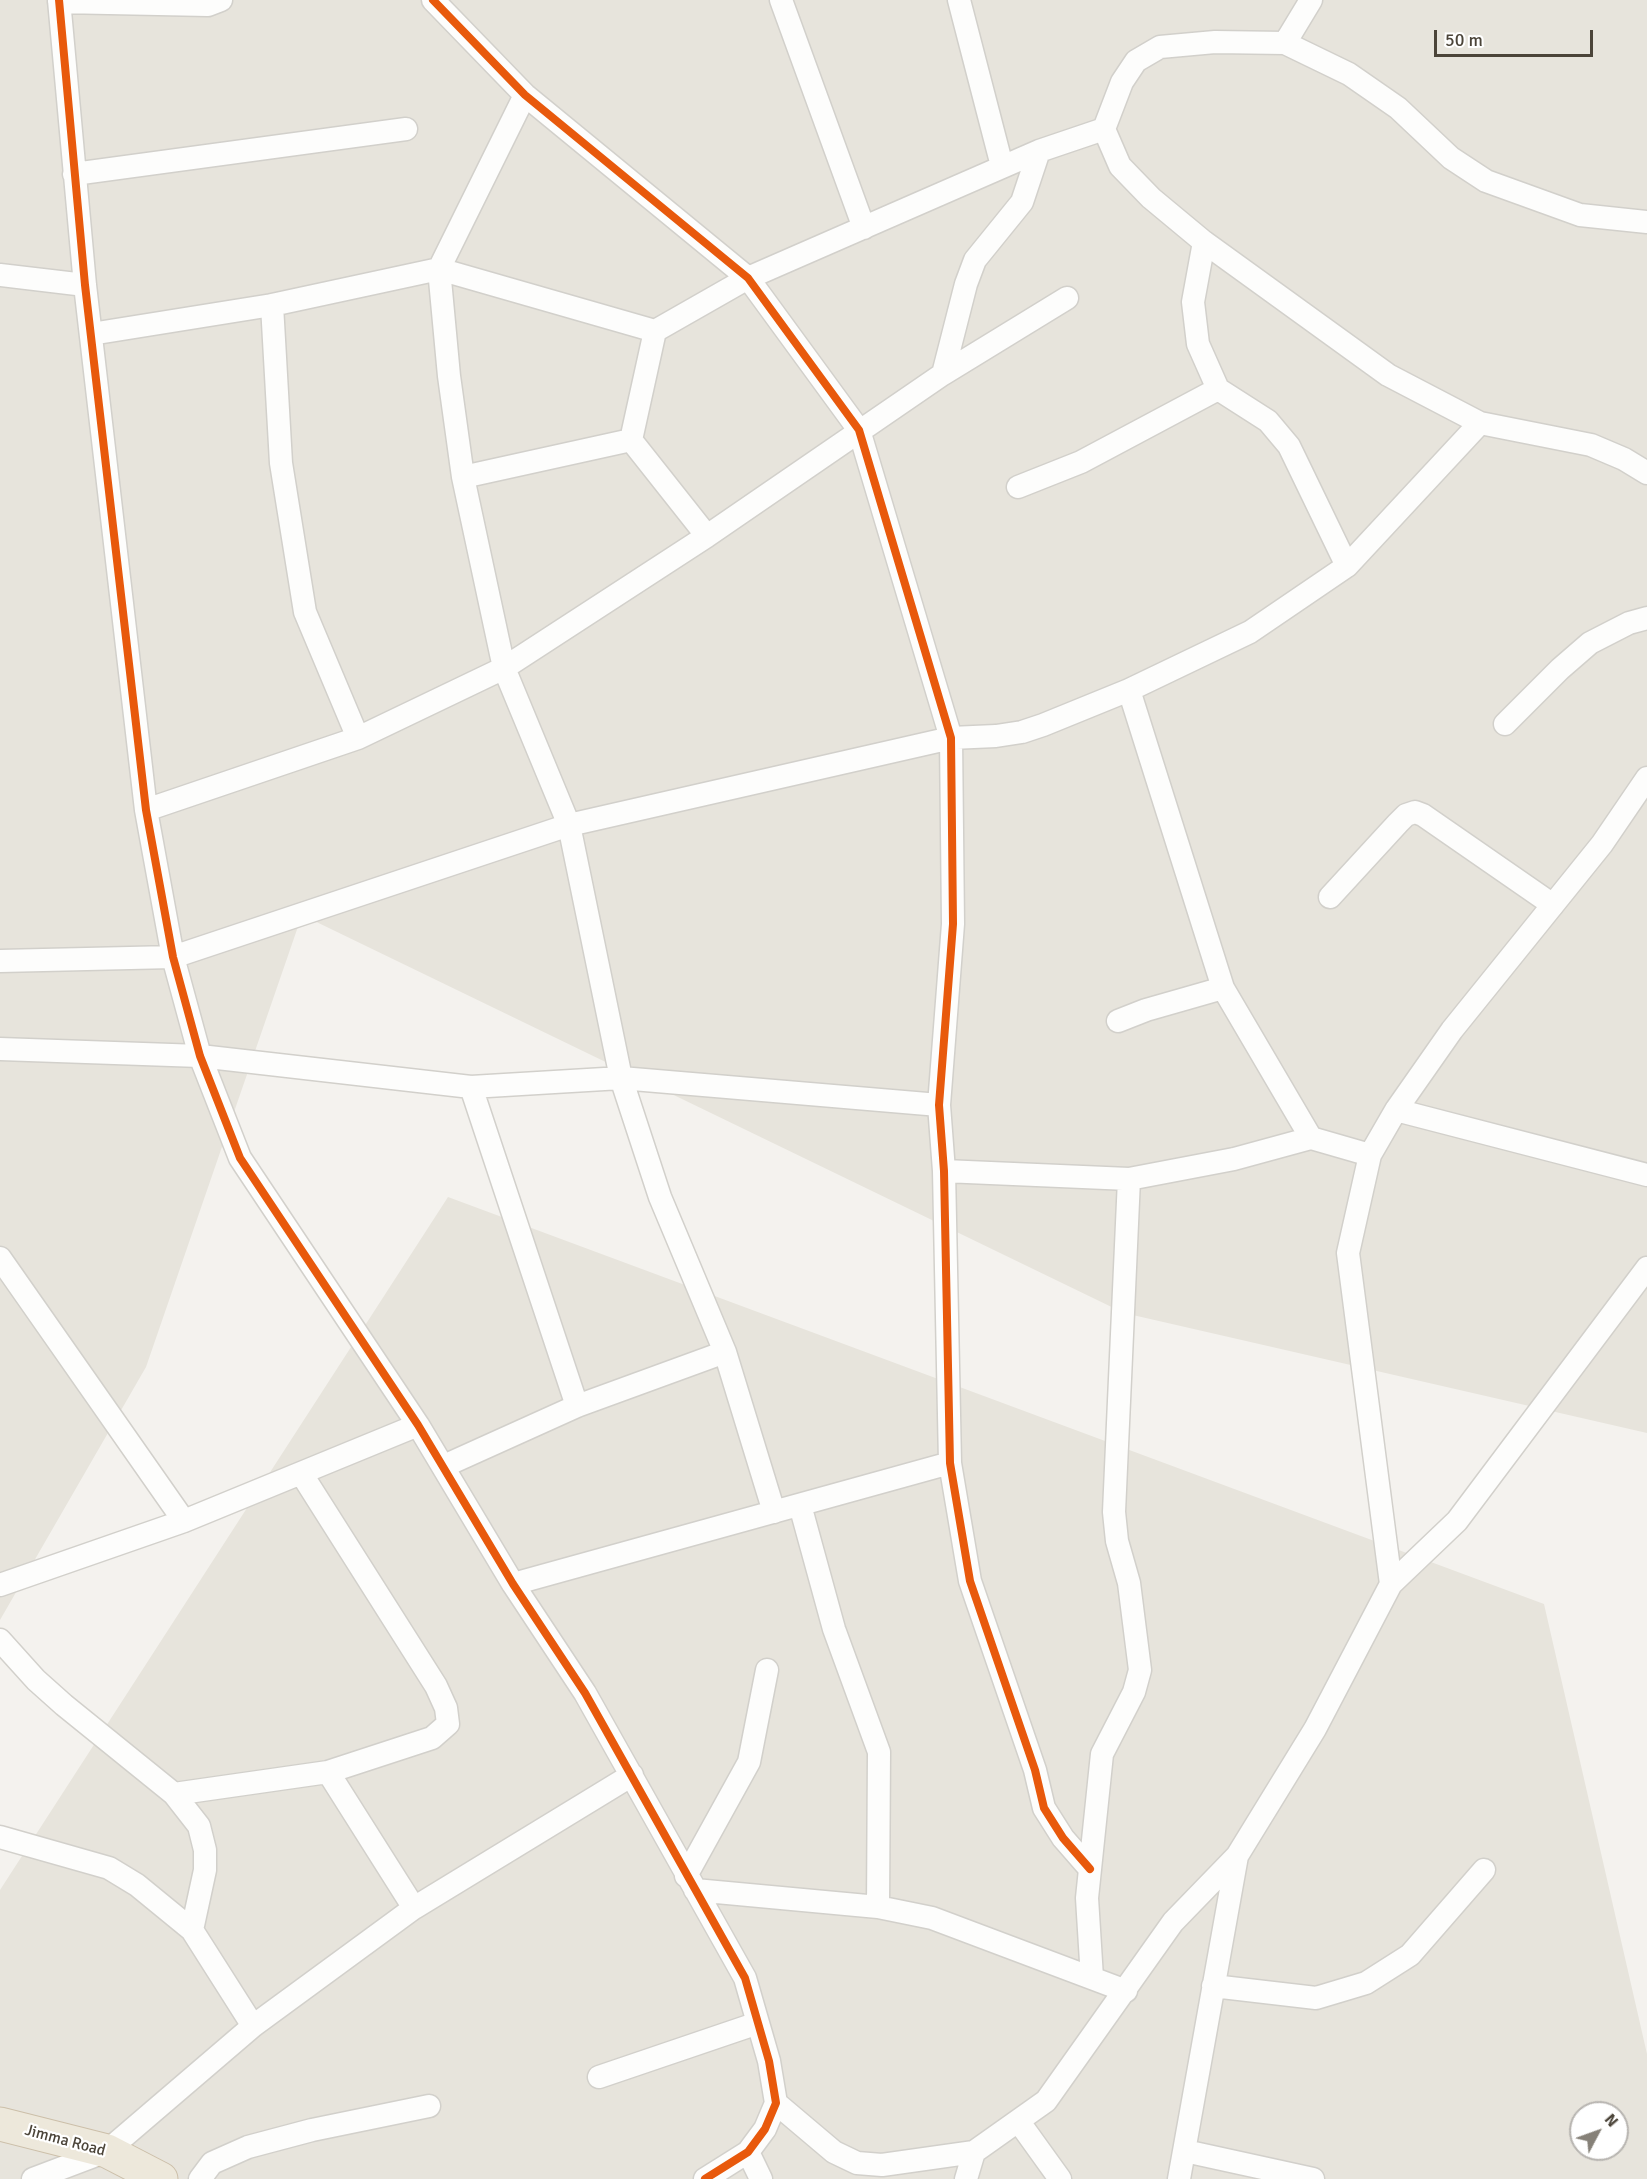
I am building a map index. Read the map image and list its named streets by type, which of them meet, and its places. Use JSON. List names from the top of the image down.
{
  "streets": {
    "highway": ["Jimma Road"]
  },
  "scale_bar": "50 m",
  "north": "top right"
}
